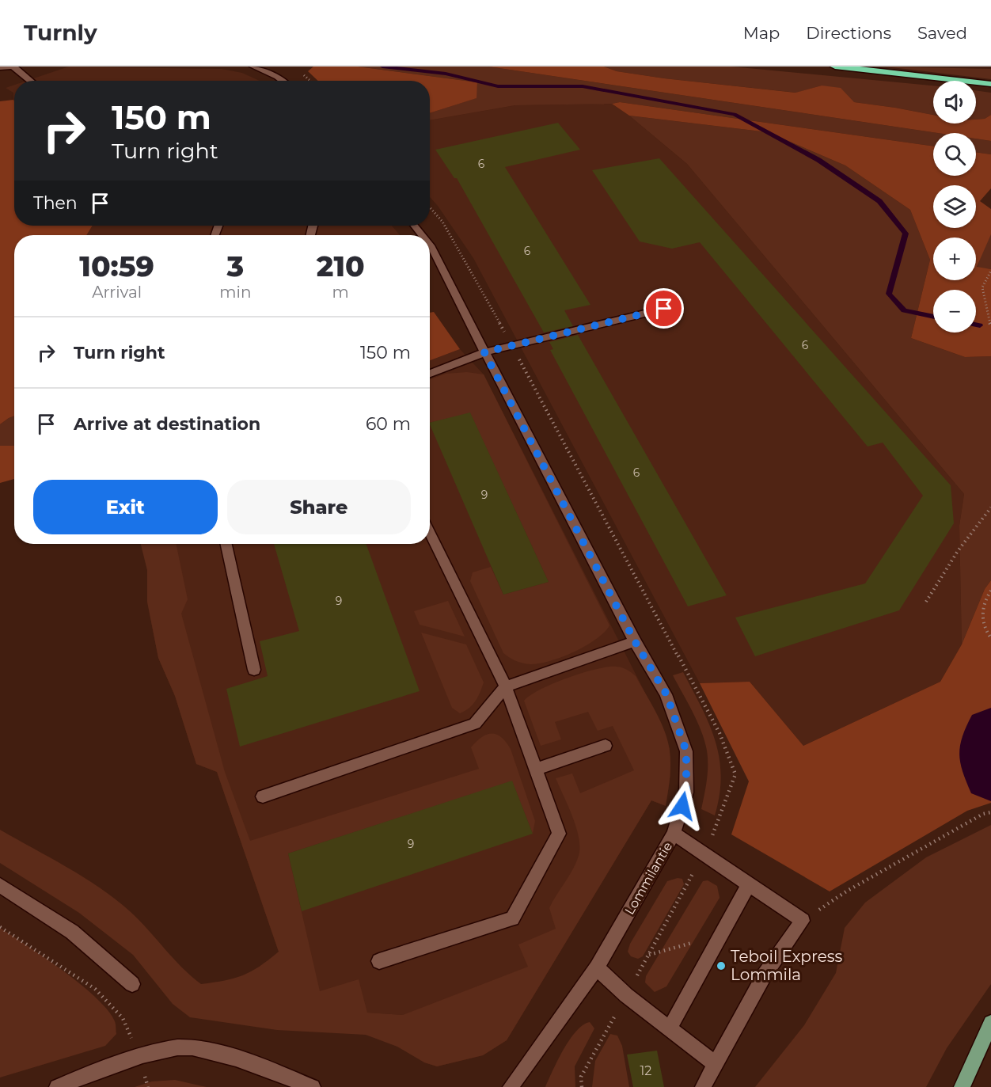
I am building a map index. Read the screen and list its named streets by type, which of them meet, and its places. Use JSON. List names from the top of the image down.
{
  "streets": {
    "street": ["Lommilantie"]
  },
  "places": ["Teboil Express Lommila"],
  "house_numbers": [
    "6",
    "6",
    "6",
    "6",
    "9",
    "9",
    "9",
    "12"
  ],
  "page": {
    "header": "Turnly",
    "nav": ["Map", "Directions", "Saved"],
    "map_buttons": ["+", "−"],
    "turn": ["150 m", "Turn right"],
    "then": "Then",
    "eta": [
      "10:59",
      "Arrival",
      "3",
      "min",
      "210",
      "m"
    ],
    "list": [
      {
        "name": "Turn right",
        "value": "150 m"
      },
      {
        "name": "Arrive at destination",
        "value": "60 m"
      }
    ],
    "buttons": ["Exit", "Share"]
  }
}
